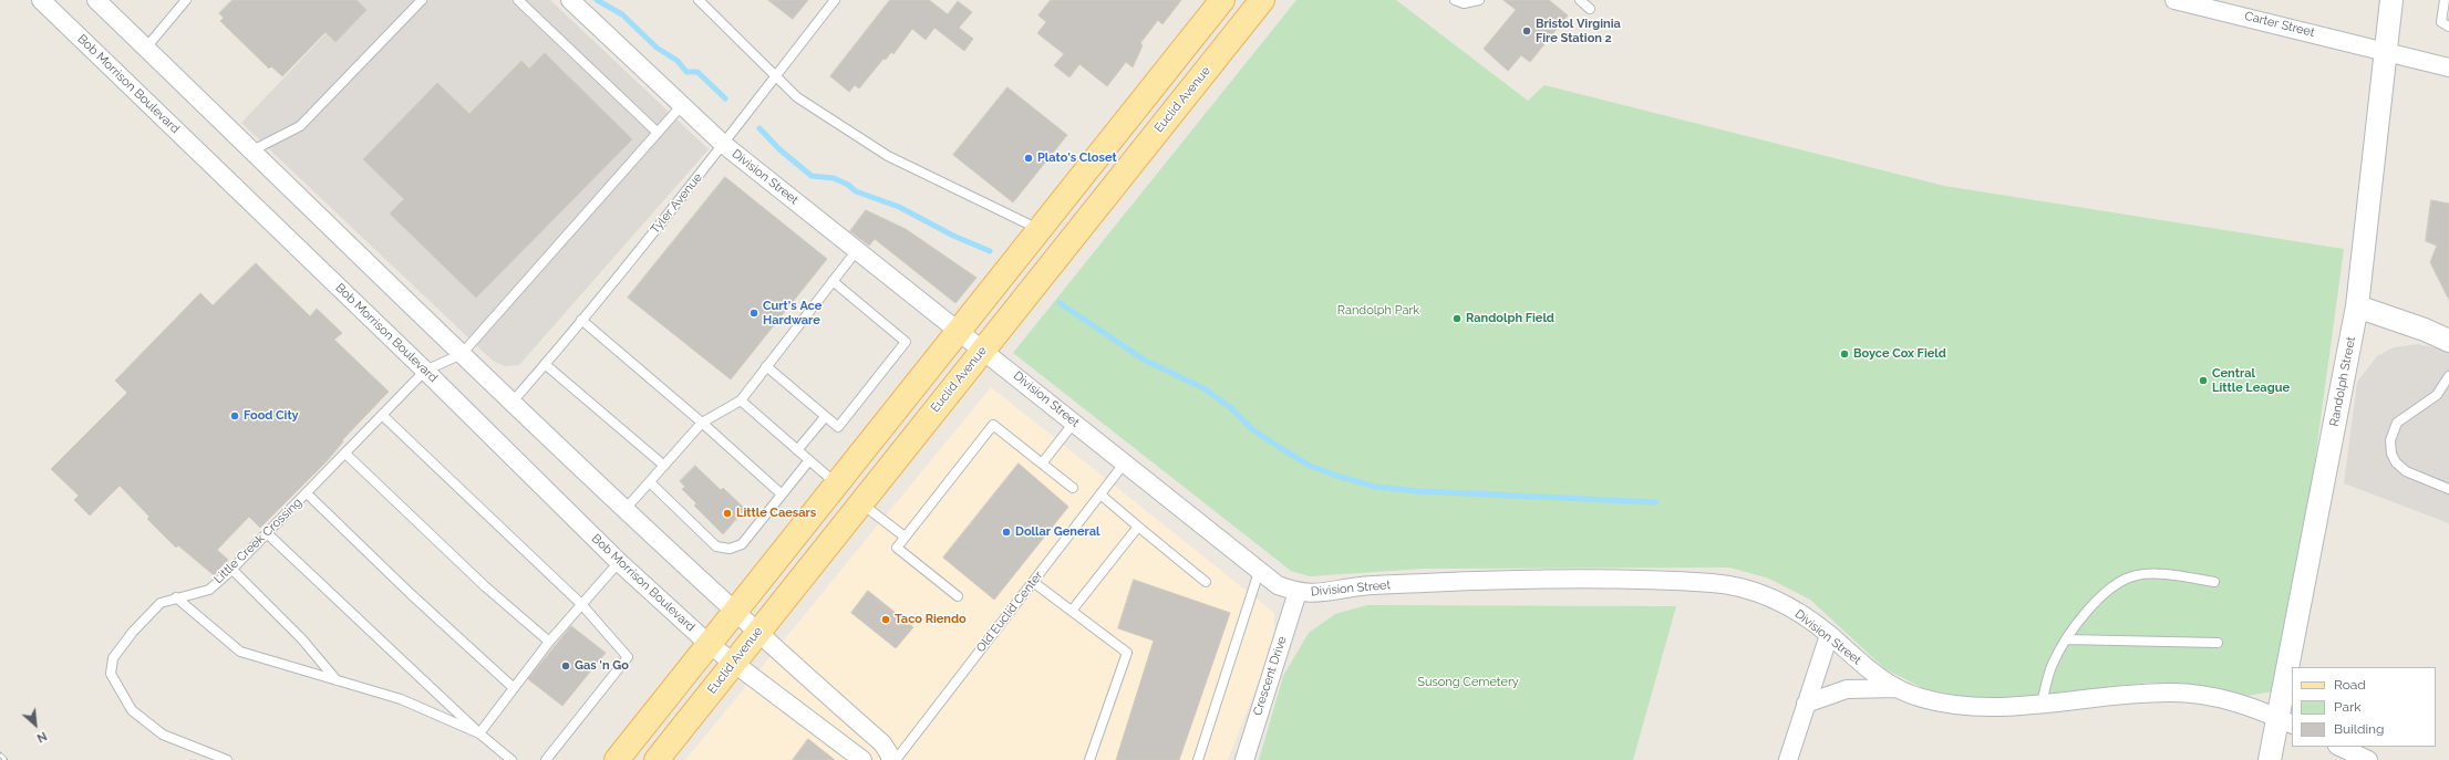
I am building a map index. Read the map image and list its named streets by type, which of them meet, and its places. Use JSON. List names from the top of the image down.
{
  "streets": {
    "main road": ["Euclid Avenue"],
    "street": [
      "Carter Street",
      "Bob Morrison Boulevard",
      "Division Street",
      "Randolph Street",
      "Crescent Drive"
    ],
    "lane": ["Tyler Avenue", "Little Creek Crossing", "Old Euclid Center"]
  },
  "crossings": [
    ["Carter Street", "Randolph Street"],
    ["Bob Morrison Boulevard", "Euclid Avenue"],
    ["Bob Morrison Boulevard", "Little Creek Crossing"],
    ["Euclid Avenue", "Division Street"],
    ["Division Street", "Tyler Avenue"],
    ["Division Street", "Randolph Street"],
    ["Division Street", "Old Euclid Center"],
    ["Division Street", "Crescent Drive"]
  ],
  "parks": ["Randolph Park", "Susong Cemetery"],
  "places": [
    "Bristol Virginia Fire Station 2",
    "Plato's Closet",
    "Curt's Ace Hardware",
    "Randolph Field",
    "Boyce Cox Field",
    "Central Little League",
    "Food City",
    "Little Caesars",
    "Dollar General",
    "Taco Riendo",
    "Gas 'n Go"
  ],
  "legend": ["Road", "Park", "Building"],
  "north": "bottom right"
}
